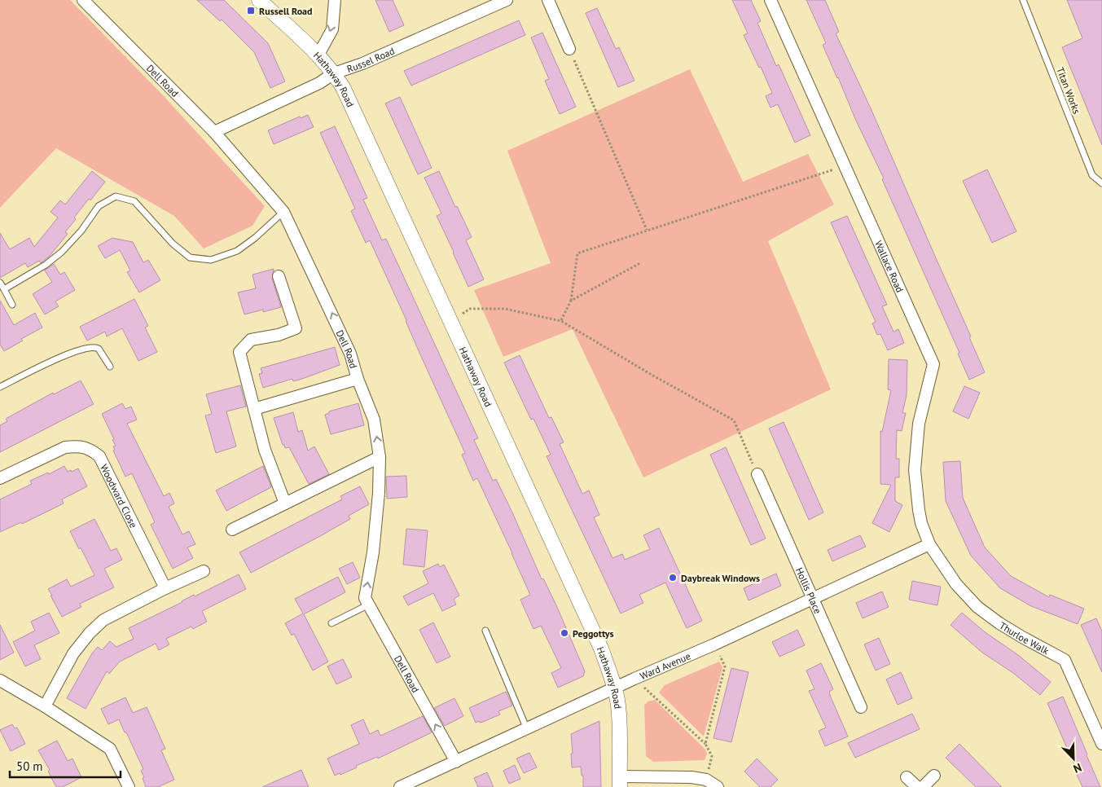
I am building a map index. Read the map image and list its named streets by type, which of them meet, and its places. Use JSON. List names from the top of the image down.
{
  "streets": {
    "street": [
      "Russel Road",
      "Dell Road",
      "Hathaway Road",
      "Wallace Road",
      "Woodward Close",
      "Hollis Place",
      "Thurloe Walk",
      "Ward Avenue"
    ],
    "lane": ["Titan Works"]
  },
  "crossings": [
    ["Russel Road", "Dell Road"],
    ["Russel Road", "Hathaway Road"],
    ["Dell Road", "Ward Avenue"],
    ["Hathaway Road", "Ward Avenue"],
    ["Wallace Road", "Thurloe Walk"],
    ["Wallace Road", "Ward Avenue"],
    ["Hollis Place", "Ward Avenue"],
    ["Thurloe Walk", "Ward Avenue"]
  ],
  "one_way": ["Dell Road"],
  "places": {
    "transit": ["Russell Road"],
    "other": ["Daybreak Windows", "Peggottys"]
  },
  "scale_bar": "50 m",
  "north": "bottom right"
}
